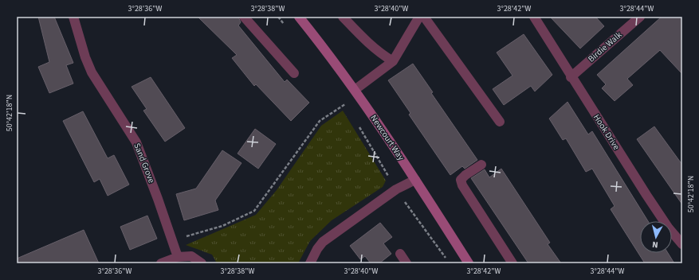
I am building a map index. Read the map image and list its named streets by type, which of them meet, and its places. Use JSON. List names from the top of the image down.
{
  "streets": {
    "street": [
      "Birdie Walk",
      "Hook Drive",
      "Newcourt Way",
      "Sand Grove"
    ]
  },
  "crossings": [
    ["Birdie Walk", "Hook Drive"]
  ],
  "north": "bottom",
  "coordinates": [
    "3°28'36\"W",
    "3°28'38\"W",
    "3°28'40\"W",
    "3°28'42\"W",
    "3°28'44\"W",
    "50°42'18\"N"
  ]
}
